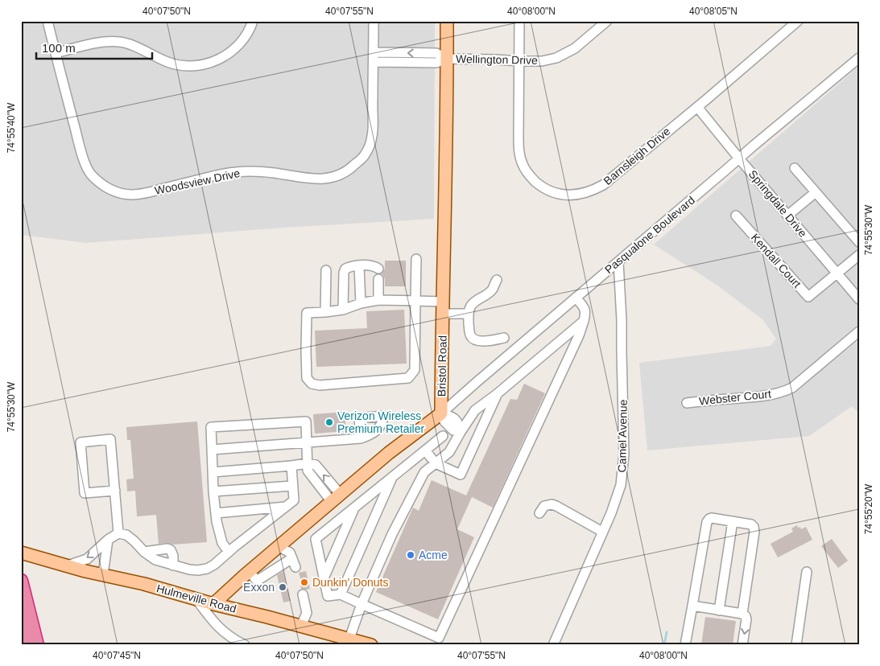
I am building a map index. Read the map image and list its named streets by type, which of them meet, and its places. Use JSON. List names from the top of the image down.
{
  "streets": {
    "main road": ["Bristol Road", "Hulmeville Road"],
    "street": [
      "Wellington Drive",
      "Barnsleigh Drive",
      "Woodsview Drive",
      "Springdale Drive",
      "Pasqualone Boulevard",
      "Kendall Court",
      "Webster Court",
      "Camel Avenue"
    ]
  },
  "crossings": [
    ["Wellington Drive", "Barnsleigh Drive"],
    ["Wellington Drive", "Woodsview Drive"],
    ["Wellington Drive", "Bristol Road"],
    ["Barnsleigh Drive", "Springdale Drive"],
    ["Springdale Drive", "Pasqualone Boulevard"],
    ["Springdale Drive", "Kendall Court"],
    ["Pasqualone Boulevard", "Bristol Road"],
    ["Pasqualone Boulevard", "Camel Avenue"],
    ["Bristol Road", "Hulmeville Road"]
  ],
  "places": [
    "Verizon Wireless Premium Retailer",
    "Acme",
    "Dunkin' Donuts",
    "Exxon"
  ],
  "scale_bar": "100 m",
  "coordinates": [
    "40°07'50\"N",
    "40°07'55\"N",
    "40°08'00\"N",
    "40°08'05\"N",
    "74°55'40\"W",
    "74°55'30\"W",
    "74°55'20\"W",
    "40°07'45\"N"
  ]
}
